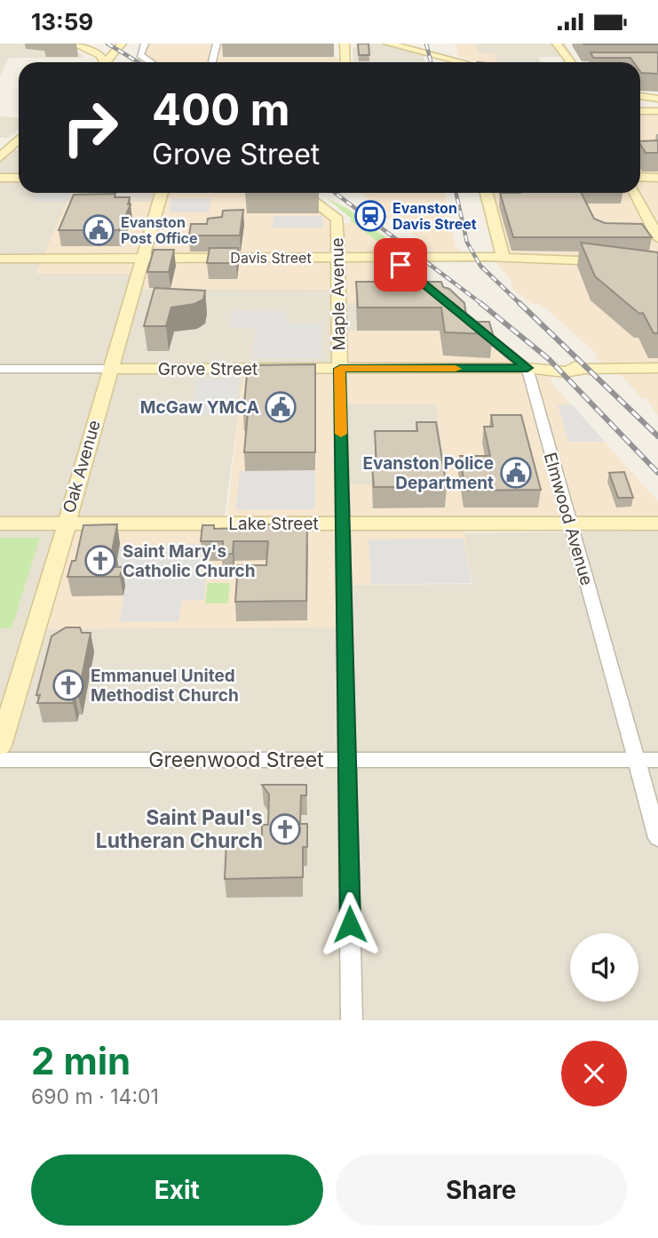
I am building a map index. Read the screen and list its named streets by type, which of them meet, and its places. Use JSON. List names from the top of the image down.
{
  "streets": {
    "street": [
      "Davis Street",
      "Maple Avenue",
      "Grove Street",
      "Oak Avenue",
      "Elmwood Avenue",
      "Lake Street",
      "Greenwood Street"
    ]
  },
  "crossings": [
    ["Davis Street", "Maple Avenue"],
    ["Davis Street", "Oak Avenue"],
    ["Maple Avenue", "Grove Street"],
    ["Maple Avenue", "Lake Street"],
    ["Maple Avenue", "Greenwood Street"],
    ["Grove Street", "Oak Avenue"],
    ["Grove Street", "Elmwood Avenue"],
    ["Oak Avenue", "Lake Street"],
    ["Elmwood Avenue", "Lake Street"],
    ["Elmwood Avenue", "Greenwood Street"]
  ],
  "places": {
    "station": ["Evanston Davis Street"],
    "public building": ["Evanston Post Office", "McGaw YMCA", "Evanston Police Department"],
    "church": ["Saint Mary's Catholic Church", "Emmanuel United Methodist Church", "Saint Paul's Lutheran Church"]
  },
  "page": {
    "status": "13:59",
    "turn": ["400 m", "Grove Street"],
    "heading": ["2 min", "690 m · 14:01"],
    "buttons": ["Exit", "Share"]
  }
}
